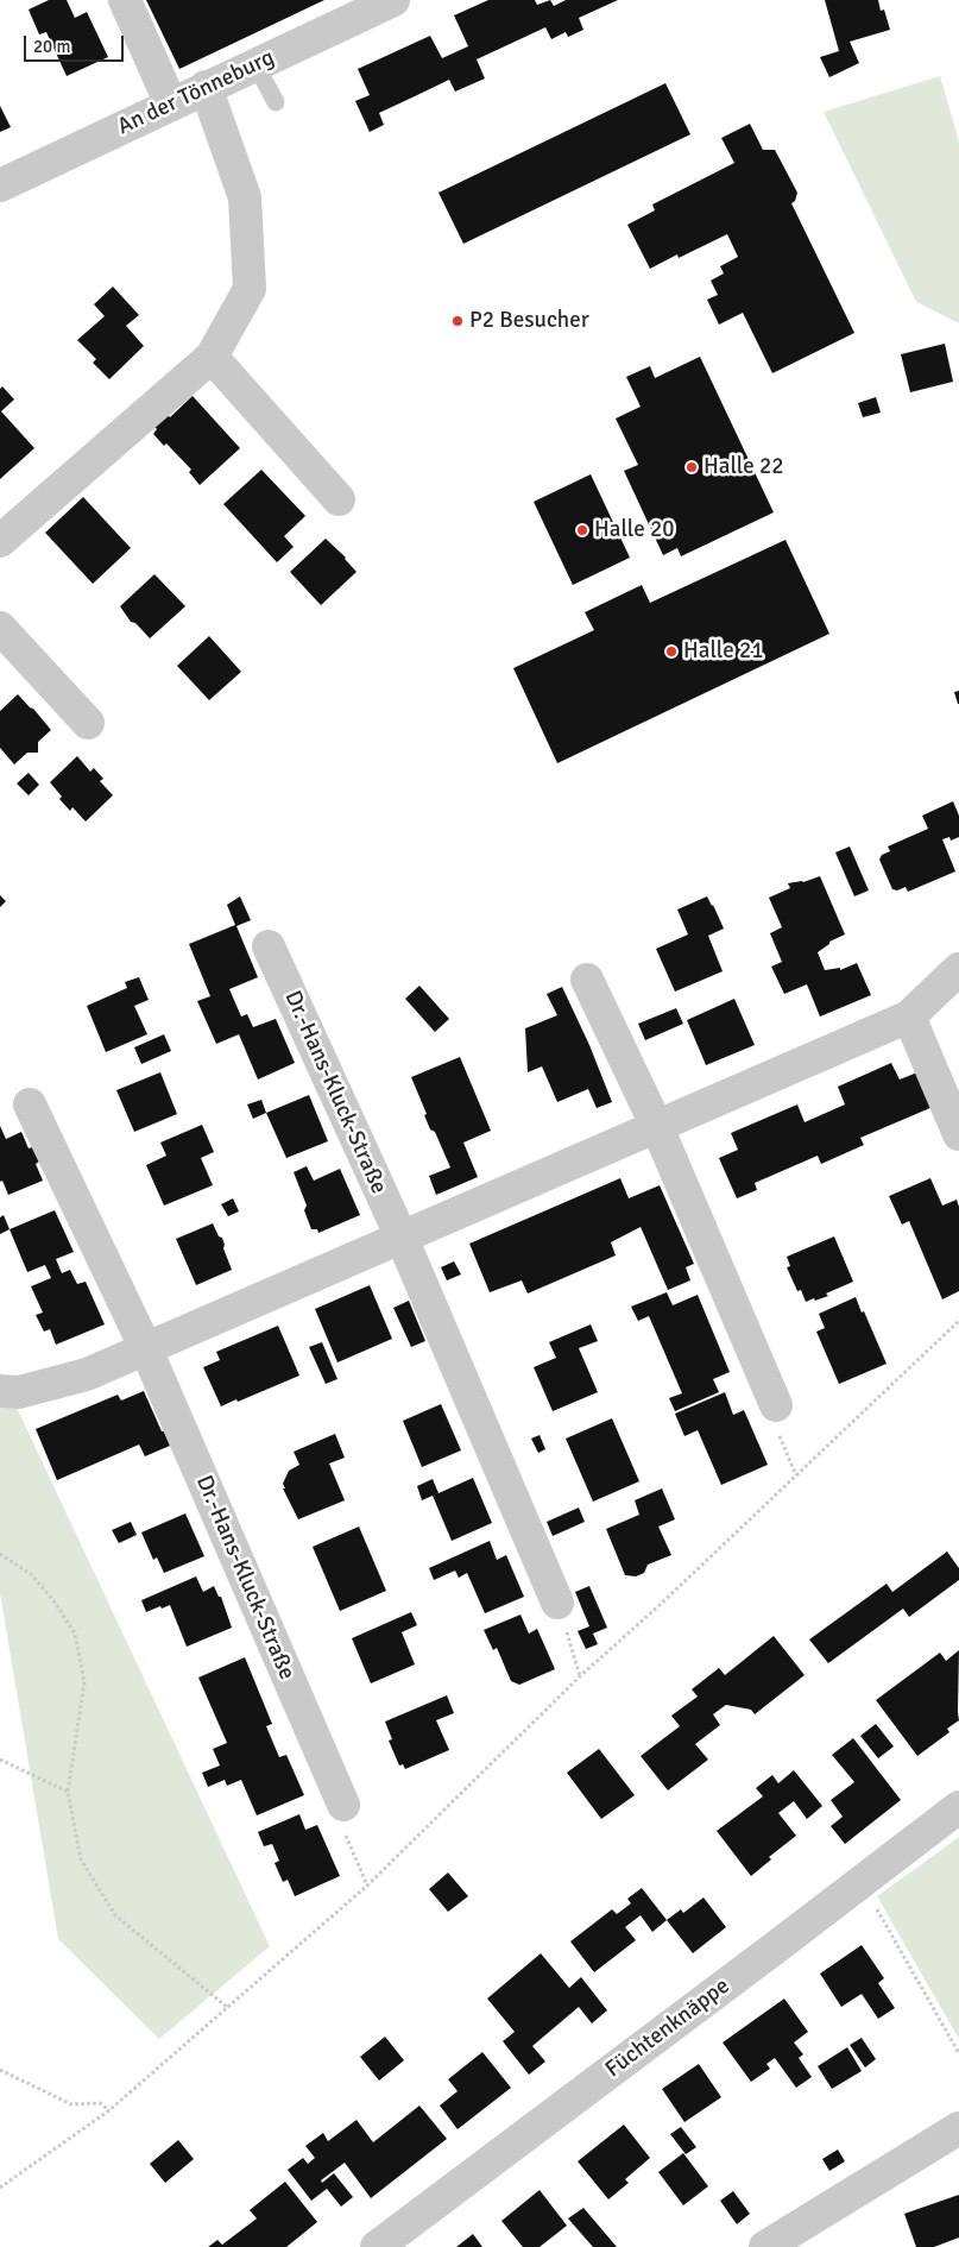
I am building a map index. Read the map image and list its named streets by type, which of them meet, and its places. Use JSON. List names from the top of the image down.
{
  "streets": {
    "street": ["An der Tönneburg", "Dr.-Hans-Kluck-Straße", "Füchtenknäppe"]
  },
  "places": [
    "P2 Besucher",
    "Halle 22",
    "Halle 20",
    "Halle 21"
  ],
  "scale_bar": "20 m"
}
